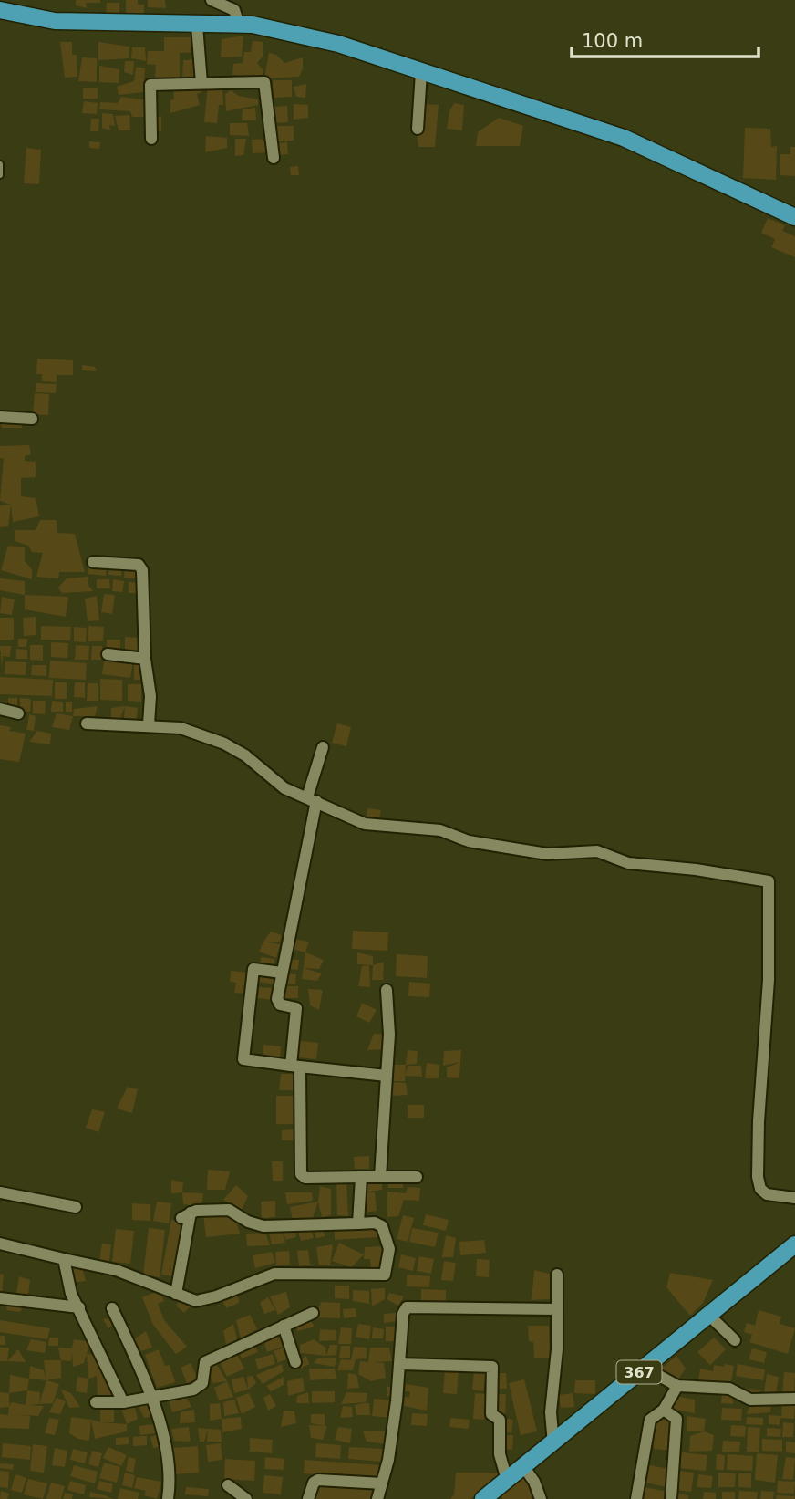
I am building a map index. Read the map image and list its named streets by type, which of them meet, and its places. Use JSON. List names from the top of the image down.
{
  "streets": {
    "main road": ["367"]
  },
  "scale_bar": "100 m"
}
